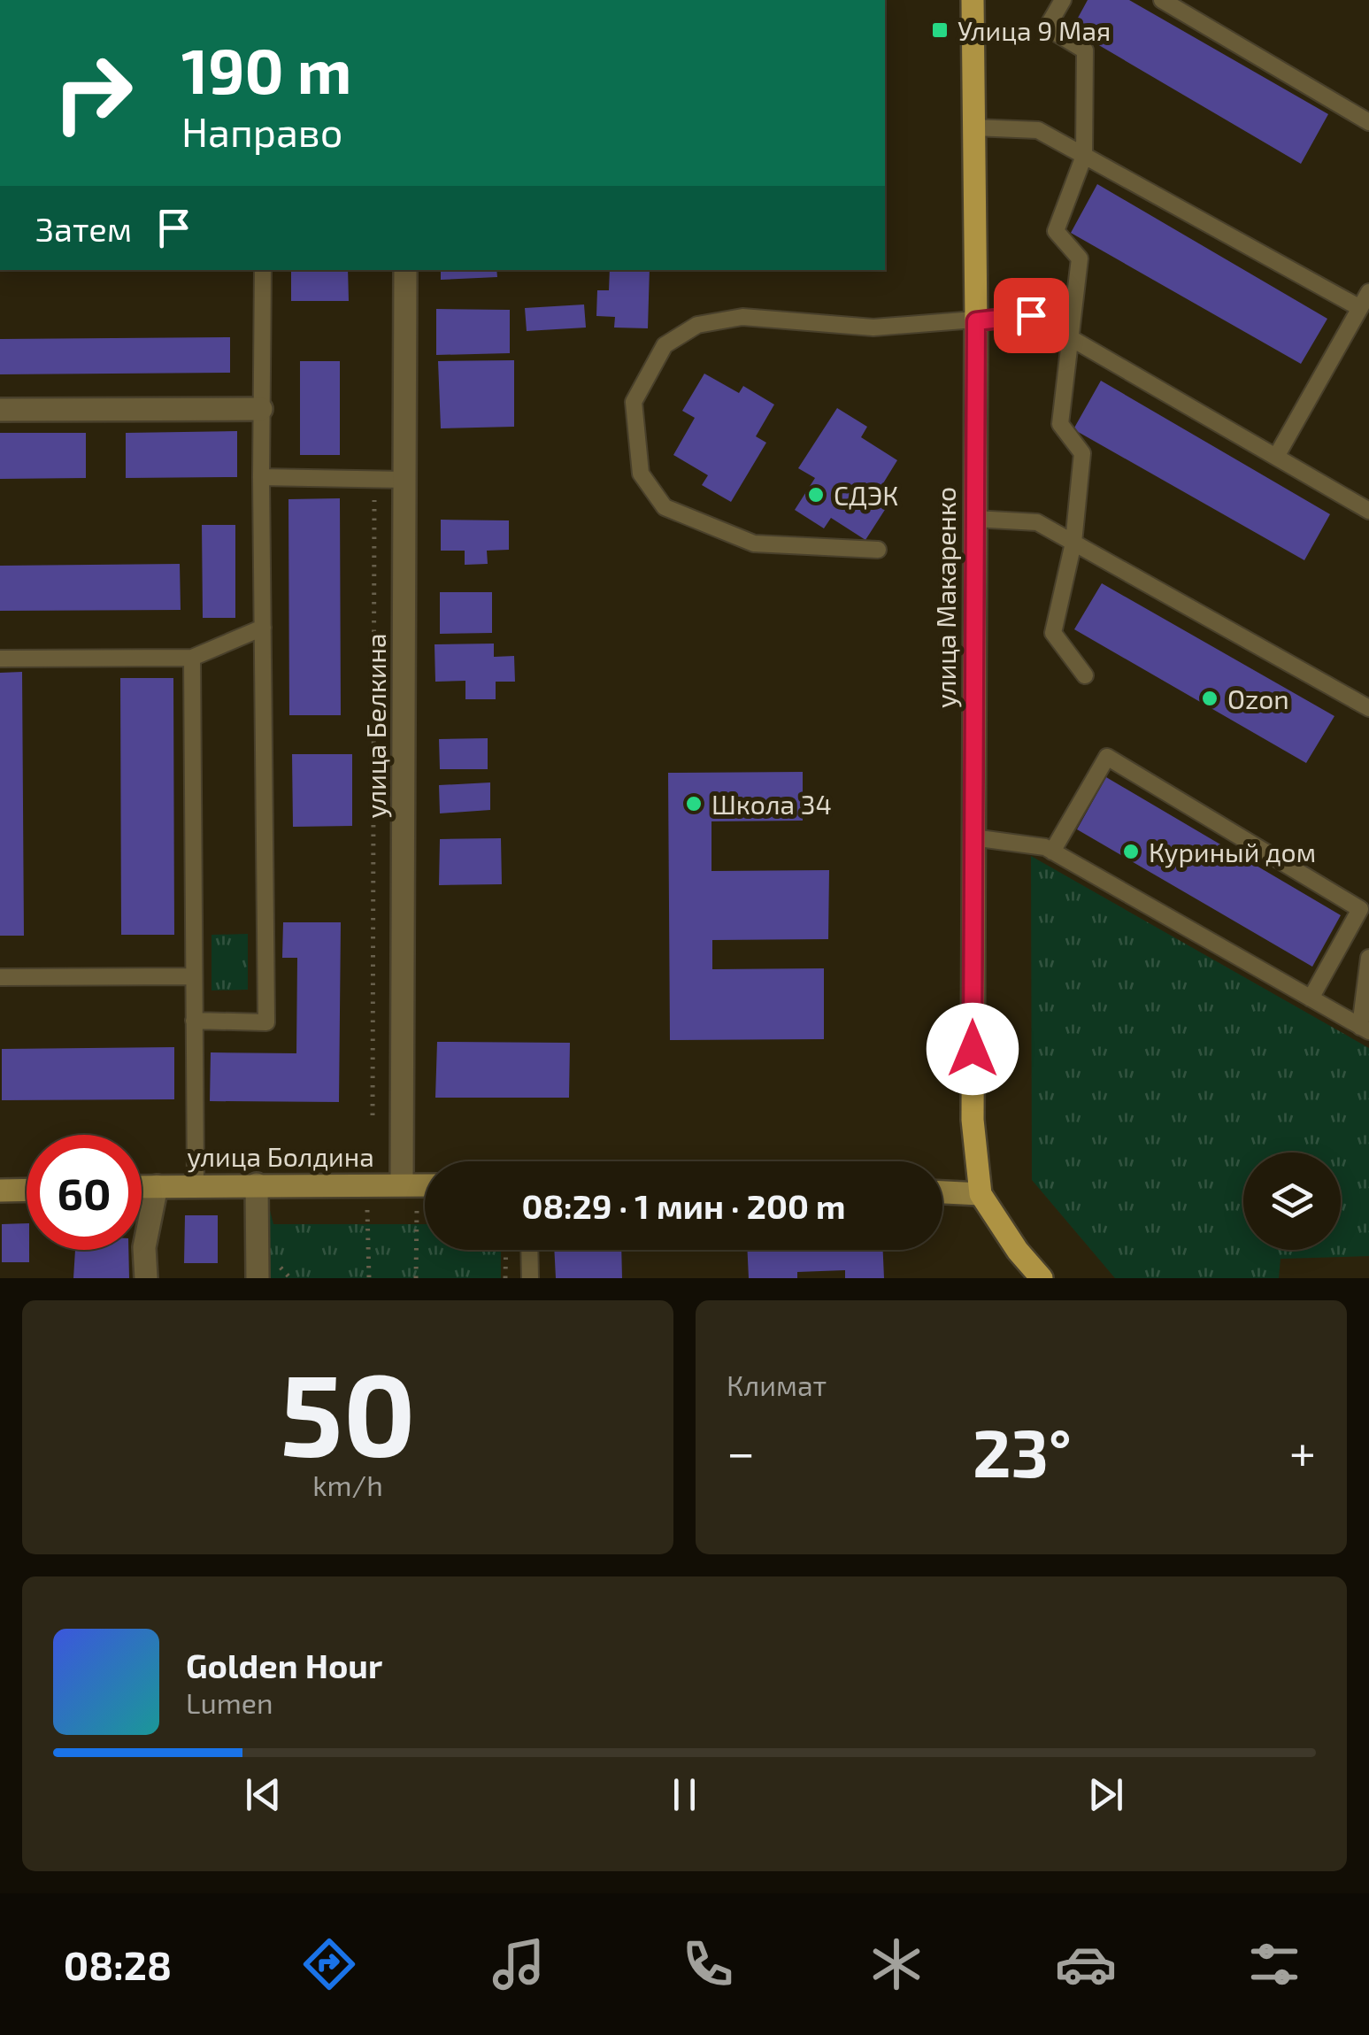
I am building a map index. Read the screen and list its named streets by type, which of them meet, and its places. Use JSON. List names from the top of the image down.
{
  "streets": {
    "main road": ["улица Макаренко", "улица Болдина"],
    "street": ["улица Белкина"]
  },
  "crossings": [
    ["улица Белкина", "улица Болдина"]
  ],
  "places": {
    "transit": ["Улица 9 Мая"],
    "other": [
      "СДЭК",
      "Ozon",
      "Школа 34",
      "Куриный дом"
    ]
  },
  "page": {
    "turn": ["190 m", "Направо"],
    "then": "Затем",
    "limit": "60",
    "trip": "08:29 · 1 мин · 200 m",
    "tile": [
      ["50", "km/h"],
      "Климат"
    ],
    "heat": ["−", "23°", "+"],
    "song": ["Golden Hour", "Lumen"],
    "tabs": "08:28"
  }
}
